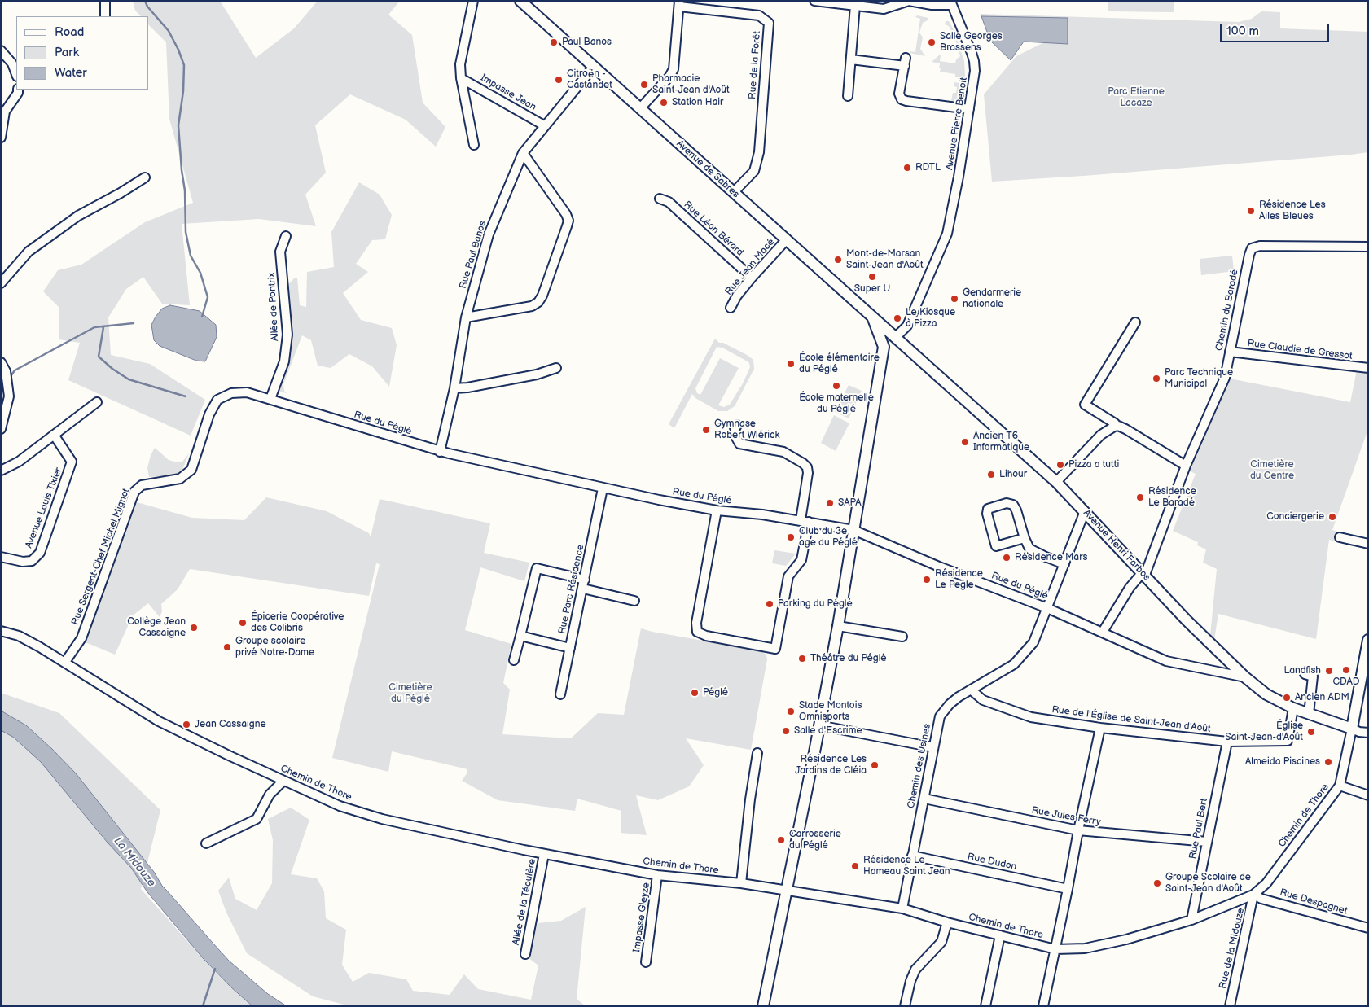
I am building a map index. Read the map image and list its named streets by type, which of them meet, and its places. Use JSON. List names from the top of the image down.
{
  "streets": {
    "main road": ["Avenue de Sabres", "Avenue Henri Farbos"],
    "street": [
      "Rue de la Forêt",
      "Impasse Jean",
      "Avenue Pierre Benoit",
      "Rue Léon Bérard",
      "Rue Paul Banos",
      "Rue Jean Macé",
      "Allée de Pontrix",
      "Chemin du Baradé",
      "Rue Claudie de Gressot",
      "Rue du Péglé",
      "Avenue Louis Tixier",
      "Rue Sergent-Chef Michel Mignot",
      "Rue Parc Résidence",
      "Rue de l'Église de Saint-Jean d'Août",
      "Chemin des Usines",
      "Chemin de Thore",
      "Rue Jules Ferry",
      "Rue Paul Bert",
      "Rue Dudon",
      "Allée de la Téoulère",
      "Rue Despagnet",
      "Impasse Gleyze",
      "Rue de la Midouze"
    ]
  },
  "crossings": [
    ["Rue de la Forêt", "Avenue de Sabres"],
    ["Impasse Jean", "Rue Paul Banos"],
    ["Avenue Pierre Benoit", "Avenue de Sabres"],
    ["Avenue Pierre Benoit", "Avenue Henri Farbos"],
    ["Avenue de Sabres", "Rue Paul Banos"],
    ["Avenue de Sabres", "Rue Jean Macé"],
    ["Avenue de Sabres", "Avenue Henri Farbos"],
    ["Rue Léon Bérard", "Rue Jean Macé"],
    ["Rue Paul Banos", "Rue du Péglé"],
    ["Allée de Pontrix", "Rue du Péglé"],
    ["Chemin du Baradé", "Rue Claudie de Gressot"],
    ["Chemin du Baradé", "Rue du Péglé"],
    ["Chemin du Baradé", "Avenue Henri Farbos"],
    ["Rue du Péglé", "Avenue Henri Farbos"],
    ["Rue du Péglé", "Rue Sergent-Chef Michel Mignot"],
    ["Rue du Péglé", "Rue Parc Résidence"],
    ["Rue du Péglé", "Chemin des Usines"],
    ["Avenue Henri Farbos", "Rue de l'Église de Saint-Jean d'Août"],
    ["Avenue Henri Farbos", "Chemin des Usines"],
    ["Rue Sergent-Chef Michel Mignot", "Chemin de Thore"],
    ["Rue de l'Église de Saint-Jean d'Août", "Chemin des Usines"],
    ["Rue de l'Église de Saint-Jean d'Août", "Rue Paul Bert"],
    ["Chemin des Usines", "Chemin de Thore"],
    ["Chemin des Usines", "Rue Jules Ferry"],
    ["Chemin des Usines", "Rue Dudon"],
    ["Chemin de Thore", "Rue Paul Bert"],
    ["Chemin de Thore", "Allée de la Téoulère"],
    ["Chemin de Thore", "Rue Despagnet"],
    ["Chemin de Thore", "Impasse Gleyze"],
    ["Chemin de Thore", "Rue de la Midouze"],
    ["Rue Jules Ferry", "Rue Paul Bert"],
    ["Rue Despagnet", "Rue de la Midouze"]
  ],
  "water": ["La Midouze"],
  "parks": ["Parc Etienne Lacaze", "Cimetière du Centre", "Cimetière du Péglé"],
  "places": [
    "Paul Banos",
    "Salle Georges Brassens",
    "Citroën - Castandet",
    "Pharmacie Saint-Jean d'Août",
    "Station Hair",
    "RDTL",
    "Résidence Les Ailes Bleues",
    "Mont-de-Marsan Saint-Jean d'Août",
    "Super U",
    "Gendarmerie nationale",
    "Le Kiosque à Pizza",
    "École élémentaire du Péglé",
    "Parc Technique Municipal",
    "École maternelle du Péglé",
    "Gymnase Robert Wlérick",
    "Ancien T6 Informatique",
    "Pizza a tutti",
    "Lihour",
    "Résidence Le Baradé",
    "SAPA",
    "Conciergerie",
    "Club du 3e age du Péglé",
    "Résidence Mars",
    "Résidence Le Pegle",
    "Parking du Péglé",
    "Épicerie Coopérative des Colibris",
    "Collège Jean Cassaigne",
    "Groupe scolaire privé Notre-Dame",
    "Théâtre du Péglé",
    "CDAD",
    "Landfish",
    "Péglé",
    "Ancien ADM",
    "Stade Montois Omnisports",
    "Jean Cassaigne",
    "Salle d'Escrime",
    "Église Saint-Jean-d'Août",
    "Almeida Piscines",
    "Résidence Les Jardins de Cléia",
    "Carrosserie du Péglé",
    "Résidence Le Hameau Saint Jean",
    "Groupe Scolaire de Saint-Jean d'Août"
  ],
  "legend": ["Road", "Park", "Water"],
  "scale_bar": "100 m"
}
